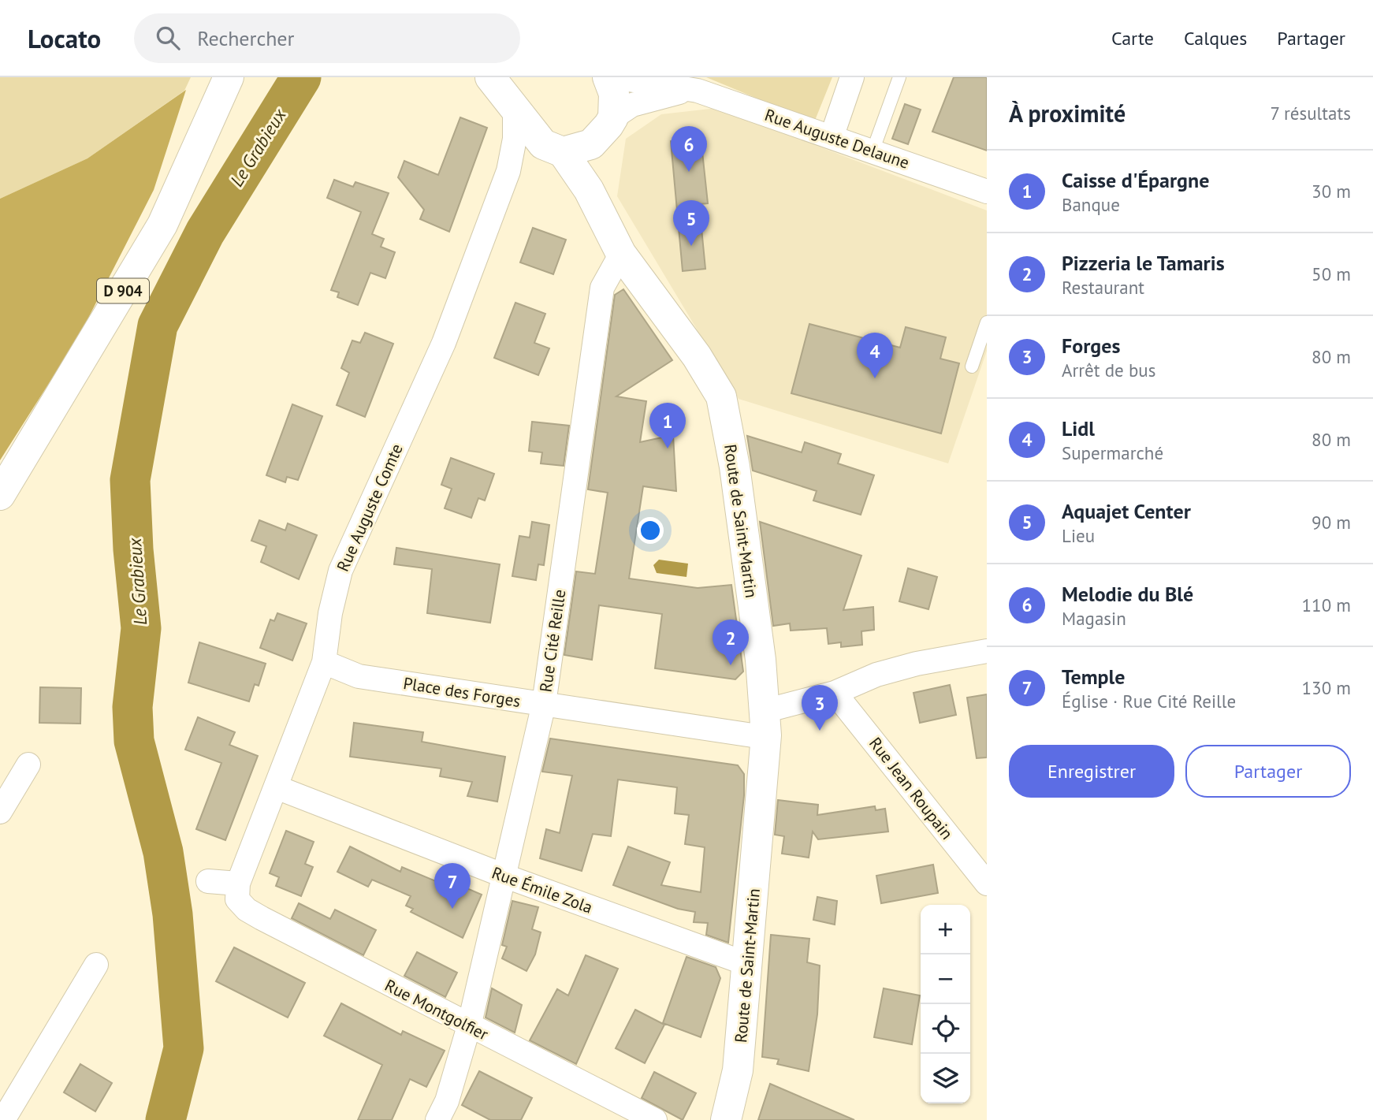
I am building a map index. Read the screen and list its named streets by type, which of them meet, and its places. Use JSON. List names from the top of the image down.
{
  "streets": {
    "main road": ["D 904", "Route de Saint-Martin"],
    "street": [
      "Rue Auguste Delaune",
      "Rue Auguste Comte",
      "Rue Cité Reille",
      "Place des Forges",
      "Rue Jean Roupain",
      "Rue Émile Zola",
      "Rue Montgolfier"
    ]
  },
  "crossings": [
    ["Rue Auguste Comte", "Route de Saint-Martin"],
    ["Rue Auguste Comte", "Place des Forges"],
    ["Rue Auguste Comte", "Rue Émile Zola"],
    ["Rue Auguste Comte", "Rue Montgolfier"],
    ["Route de Saint-Martin", "Rue Cité Reille"],
    ["Route de Saint-Martin", "Place des Forges"],
    ["Route de Saint-Martin", "Rue Émile Zola"],
    ["Rue Cité Reille", "Place des Forges"],
    ["Rue Cité Reille", "Rue Émile Zola"],
    ["Rue Cité Reille", "Rue Montgolfier"],
    ["Place des Forges", "Rue Jean Roupain"]
  ],
  "water": ["Le Grabieux"],
  "page": {
    "header": "Locato",
    "search": "Rechercher",
    "nav": ["Carte", "Calques", "Partager"],
    "heading": ["À proximité", "7 résultats"],
    "pins": [
      "6",
      "5",
      "4",
      "1",
      "2",
      "3",
      "7"
    ],
    "list": [
      {
        "mark": "1",
        "name": "Caisse d'Épargne",
        "note": "Banque",
        "value": "30 m"
      },
      {
        "mark": "2",
        "name": "Pizzeria le Tamaris",
        "note": "Restaurant",
        "value": "50 m"
      },
      {
        "mark": "3",
        "name": "Forges",
        "note": "Arrêt de bus",
        "value": "80 m"
      },
      {
        "mark": "4",
        "name": "Lidl",
        "note": "Supermarché",
        "value": "80 m"
      },
      {
        "mark": "5",
        "name": "Aquajet Center",
        "note": "Lieu",
        "value": "90 m"
      },
      {
        "mark": "6",
        "name": "Melodie du Blé",
        "note": "Magasin",
        "value": "110 m"
      },
      {
        "mark": "7",
        "name": "Temple",
        "note": "Église · Rue Cité Reille",
        "value": "130 m"
      }
    ],
    "buttons": ["Enregistrer", "Partager"],
    "map_buttons": ["+", "−"]
  }
}
